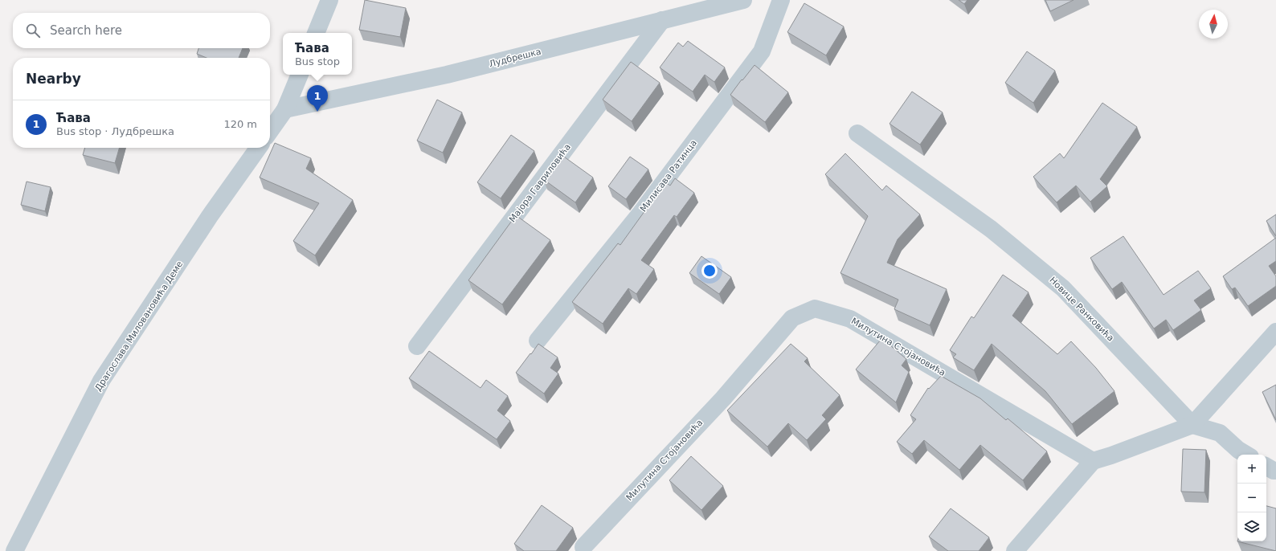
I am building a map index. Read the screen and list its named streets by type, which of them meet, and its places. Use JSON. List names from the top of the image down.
{
  "streets": {
    "street": [
      "Лудбрешка",
      "Милисава Ратинца",
      "Мајора Гавриловића",
      "Новице Ранковића",
      "Драгослава Миловановића Деме",
      "Милутина Стојановића"
    ]
  },
  "crossings": [
    ["Лудбрешка", "Мајора Гавриловића"]
  ],
  "north": "top",
  "page": {
    "search": "Search here",
    "popup": ["Ћава", "Bus stop"],
    "heading": "Nearby",
    "pins": "1",
    "list": [
      {
        "mark": "1",
        "name": "Ћава",
        "note": "Bus stop · Лудбрешка",
        "value": "120 m"
      }
    ],
    "map_buttons": ["+", "−"]
  }
}
